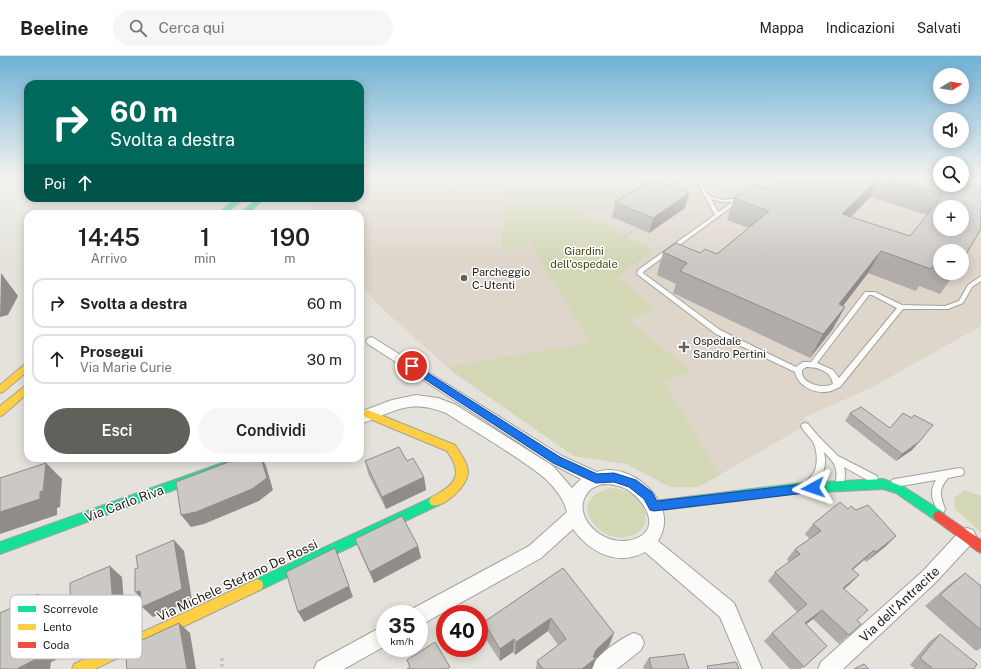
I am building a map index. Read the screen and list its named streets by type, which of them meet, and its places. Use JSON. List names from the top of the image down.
{
  "streets": {
    "street": ["Via Carlo Riva", "Via Michele Stefano De Rossi", "Via dell'Antracite"]
  },
  "parks": ["Giardini dell'ospedale"],
  "places": {
    "other": ["Parcheggio C-Utenti"],
    "health": ["Ospedale Sandro Pertini"]
  },
  "legend": ["Scorrevole", "Lento", "Coda"],
  "north": "right",
  "page": {
    "header": "Beeline",
    "search": "Cerca qui",
    "nav": ["Mappa", "Indicazioni", "Salvati"],
    "map_buttons": ["+", "−"],
    "turn": ["60 m", "Svolta a destra"],
    "then": "Poi",
    "eta": [
      "14:45",
      "Arrivo",
      "1",
      "min",
      "190",
      "m"
    ],
    "list": [
      {
        "name": "Svolta a destra",
        "value": "60 m"
      },
      {
        "name": "Prosegui",
        "note": "Via Marie Curie",
        "value": "30 m"
      }
    ],
    "buttons": ["Esci", "Condividi"],
    "speed": "35 km/h",
    "limit": "40"
  }
}
